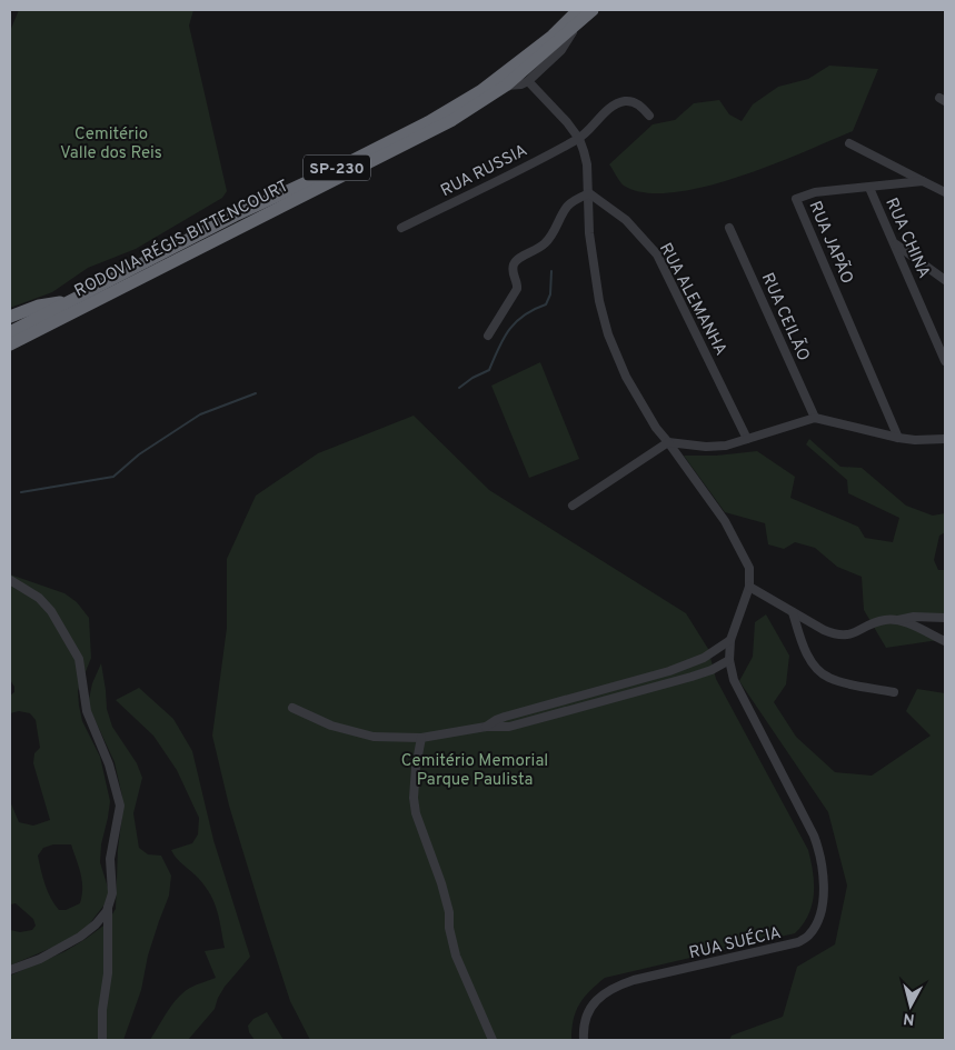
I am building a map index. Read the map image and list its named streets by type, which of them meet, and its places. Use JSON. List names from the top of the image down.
{
  "streets": {
    "highway": ["SP-230", "RODOVIA RÉGIS BITTENCOURT"],
    "street": [
      "RUA RUSSIA",
      "RUA CHINA",
      "RUA JAPÃO",
      "RUA ALEMANHA",
      "RUA CEILÃO",
      "RUA SUÉCIA"
    ]
  },
  "crossings": [
    ["SP-230", "RODOVIA RÉGIS BITTENCOURT"],
    ["RUA CHINA", "RUA JAPÃO"]
  ],
  "parks": ["Cemitério Valle dos Reis", "Cemitério Memorial Parque Paulista"],
  "north": "bottom"
}
